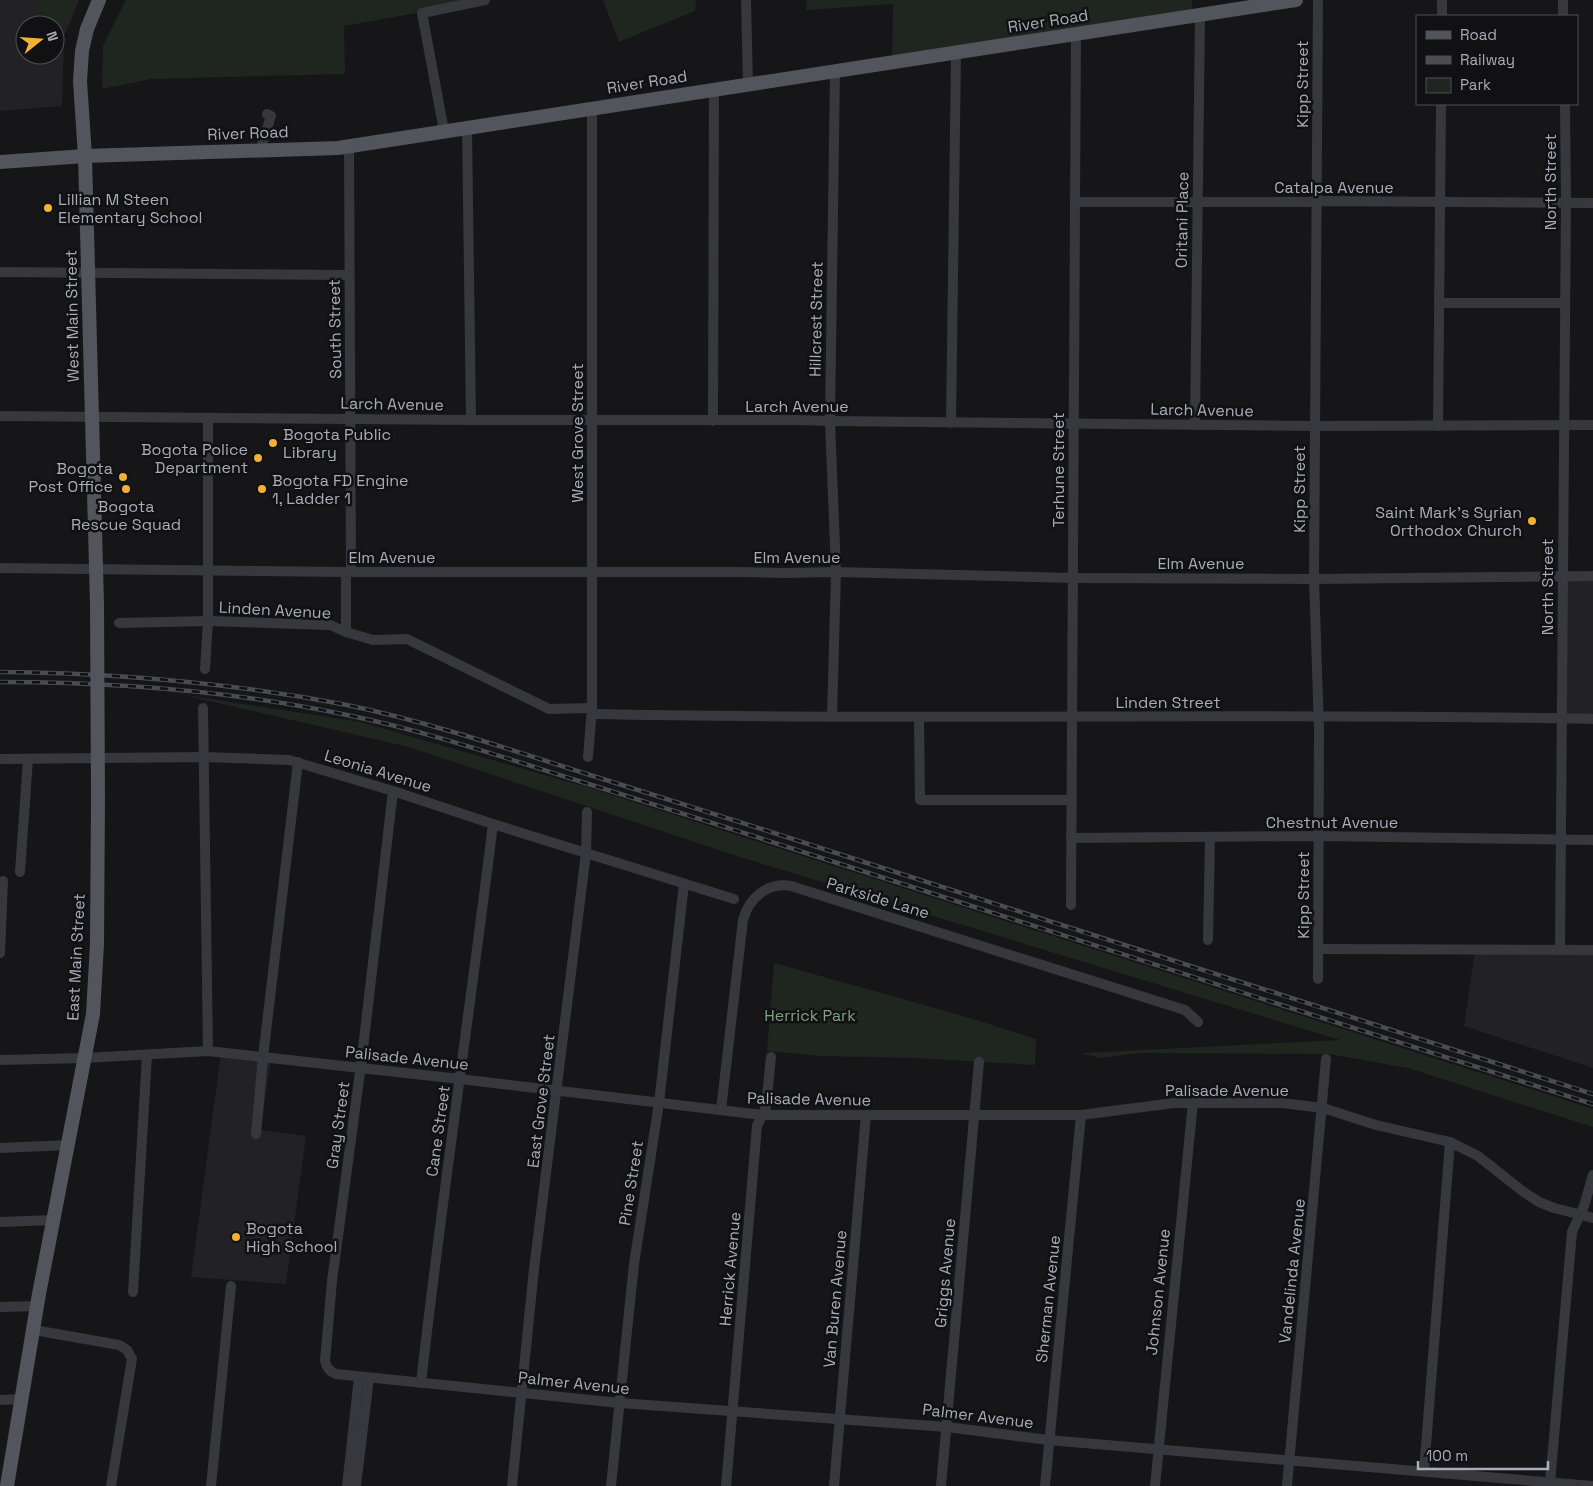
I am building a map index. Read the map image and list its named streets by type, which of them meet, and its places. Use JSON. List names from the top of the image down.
{
  "streets": {
    "main road": ["River Road", "West Main Street", "East Main Street"],
    "street": [
      "Kipp Street",
      "North Street",
      "Catalpa Avenue",
      "Oritani Place",
      "Hillcrest Street",
      "South Street",
      "Larch Avenue",
      "West Grove Street",
      "Terhune Street",
      "Elm Avenue",
      "Linden Avenue",
      "Linden Street",
      "Leonia Avenue",
      "Chestnut Avenue",
      "Parkside Lane",
      "Palisade Avenue",
      "East Grove Street",
      "Gray Street",
      "Cane Street",
      "Pine Street",
      "Herrick Avenue",
      "Vandelinda Avenue",
      "Griggs Avenue",
      "Johnson Avenue",
      "Van Buren Avenue",
      "Sherman Avenue",
      "Palmer Avenue"
    ]
  },
  "crossings": [
    ["River Road", "Oritani Place"],
    ["River Road", "West Main Street"],
    ["River Road", "Hillcrest Street"],
    ["River Road", "South Street"],
    ["River Road", "West Grove Street"],
    ["River Road", "Terhune Street"],
    ["Kipp Street", "Catalpa Avenue"],
    ["Kipp Street", "Larch Avenue"],
    ["Kipp Street", "Elm Avenue"],
    ["Kipp Street", "Linden Street"],
    ["Kipp Street", "Chestnut Avenue"],
    ["North Street", "Catalpa Avenue"],
    ["North Street", "Larch Avenue"],
    ["North Street", "Elm Avenue"],
    ["North Street", "Linden Street"],
    ["North Street", "Chestnut Avenue"],
    ["Catalpa Avenue", "Oritani Place"],
    ["Catalpa Avenue", "Terhune Street"],
    ["Oritani Place", "Larch Avenue"],
    ["West Main Street", "Larch Avenue"],
    ["West Main Street", "Elm Avenue"],
    ["West Main Street", "East Main Street"],
    ["Hillcrest Street", "Larch Avenue"],
    ["Hillcrest Street", "Elm Avenue"],
    ["Hillcrest Street", "Linden Street"],
    ["South Street", "Larch Avenue"],
    ["South Street", "Elm Avenue"],
    ["South Street", "Linden Avenue"],
    ["Larch Avenue", "West Grove Street"],
    ["Larch Avenue", "Terhune Street"],
    ["West Grove Street", "Elm Avenue"],
    ["West Grove Street", "Linden Avenue"],
    ["Terhune Street", "Elm Avenue"],
    ["Terhune Street", "Linden Street"],
    ["Terhune Street", "Chestnut Avenue"],
    ["Linden Avenue", "Linden Street"],
    ["Leonia Avenue", "East Grove Street"],
    ["Leonia Avenue", "Gray Street"],
    ["Leonia Avenue", "Cane Street"],
    ["Leonia Avenue", "Pine Street"],
    ["Parkside Lane", "Palisade Avenue"],
    ["East Main Street", "Palisade Avenue"],
    ["Palisade Avenue", "East Grove Street"],
    ["Palisade Avenue", "Gray Street"],
    ["Palisade Avenue", "Cane Street"],
    ["Palisade Avenue", "Pine Street"],
    ["Palisade Avenue", "Herrick Avenue"],
    ["Palisade Avenue", "Vandelinda Avenue"],
    ["Palisade Avenue", "Griggs Avenue"],
    ["Palisade Avenue", "Johnson Avenue"],
    ["Palisade Avenue", "Van Buren Avenue"],
    ["Palisade Avenue", "Sherman Avenue"],
    ["East Grove Street", "Palmer Avenue"],
    ["Gray Street", "Palmer Avenue"],
    ["Cane Street", "Palmer Avenue"],
    ["Pine Street", "Palmer Avenue"],
    ["Herrick Avenue", "Palmer Avenue"],
    ["Vandelinda Avenue", "Palmer Avenue"],
    ["Griggs Avenue", "Palmer Avenue"],
    ["Johnson Avenue", "Palmer Avenue"],
    ["Van Buren Avenue", "Palmer Avenue"],
    ["Sherman Avenue", "Palmer Avenue"]
  ],
  "parks": ["Herrick Park"],
  "places": [
    "Lillian M Steen Elementary School",
    "Bogota Public Library",
    "Bogota Police Department",
    "Bogota Post Office",
    "Bogota Rescue Squad",
    "Bogota FD Engine 1, Ladder 1",
    "Saint Mark's Syrian Orthodox Church",
    "Bogota High School"
  ],
  "legend": ["Road", "Railway", "Park"],
  "scale_bar": "100 m",
  "north": "right"
}
